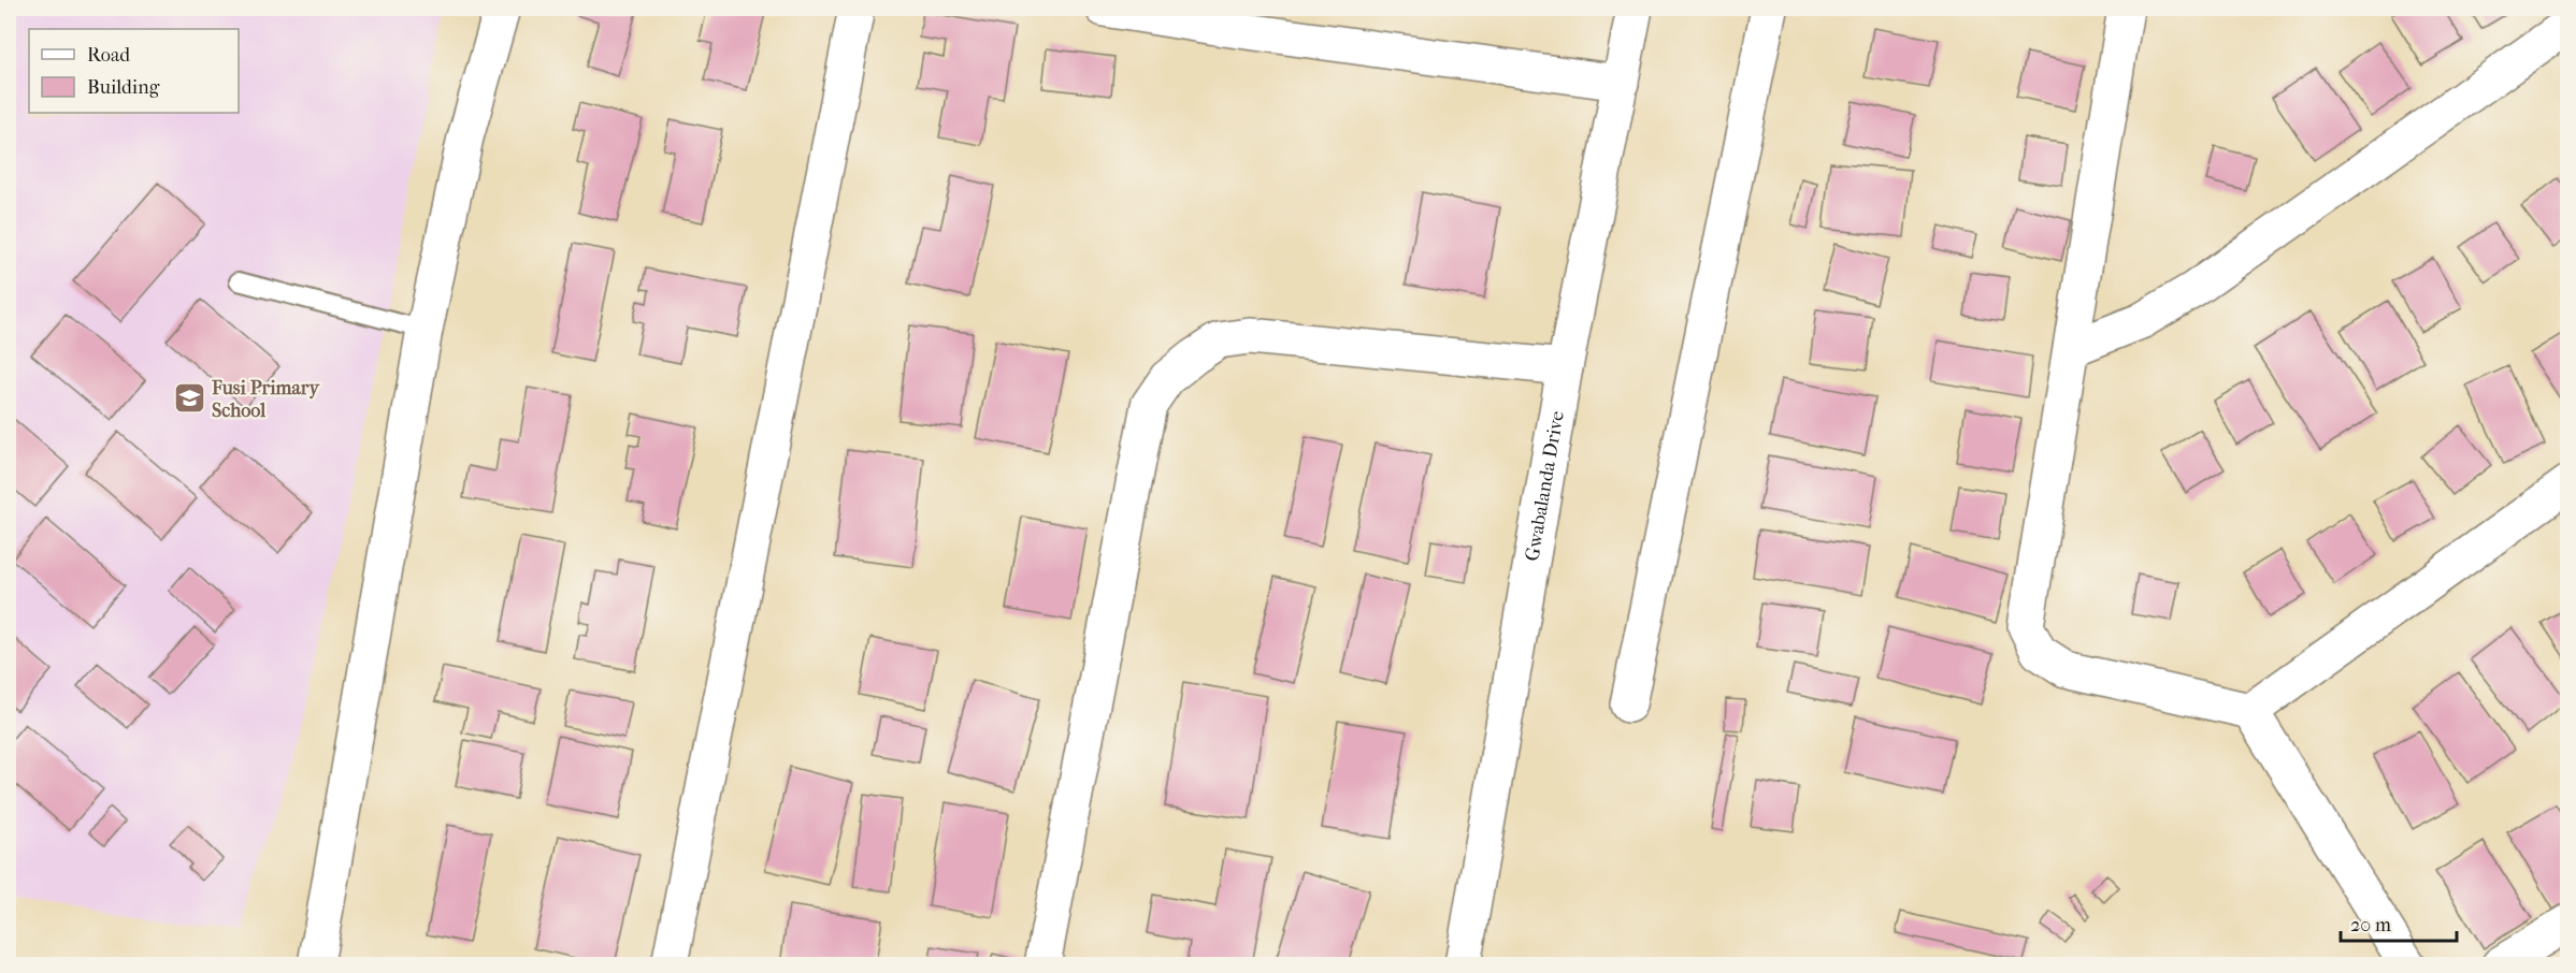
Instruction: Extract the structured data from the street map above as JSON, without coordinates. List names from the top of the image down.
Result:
{
  "streets": {
    "street": ["Gwabalanda Drive"]
  },
  "places": {
    "school or university": ["Fusi Primary School"]
  },
  "legend": ["Road", "Building"],
  "scale_bar": "20 m"
}
